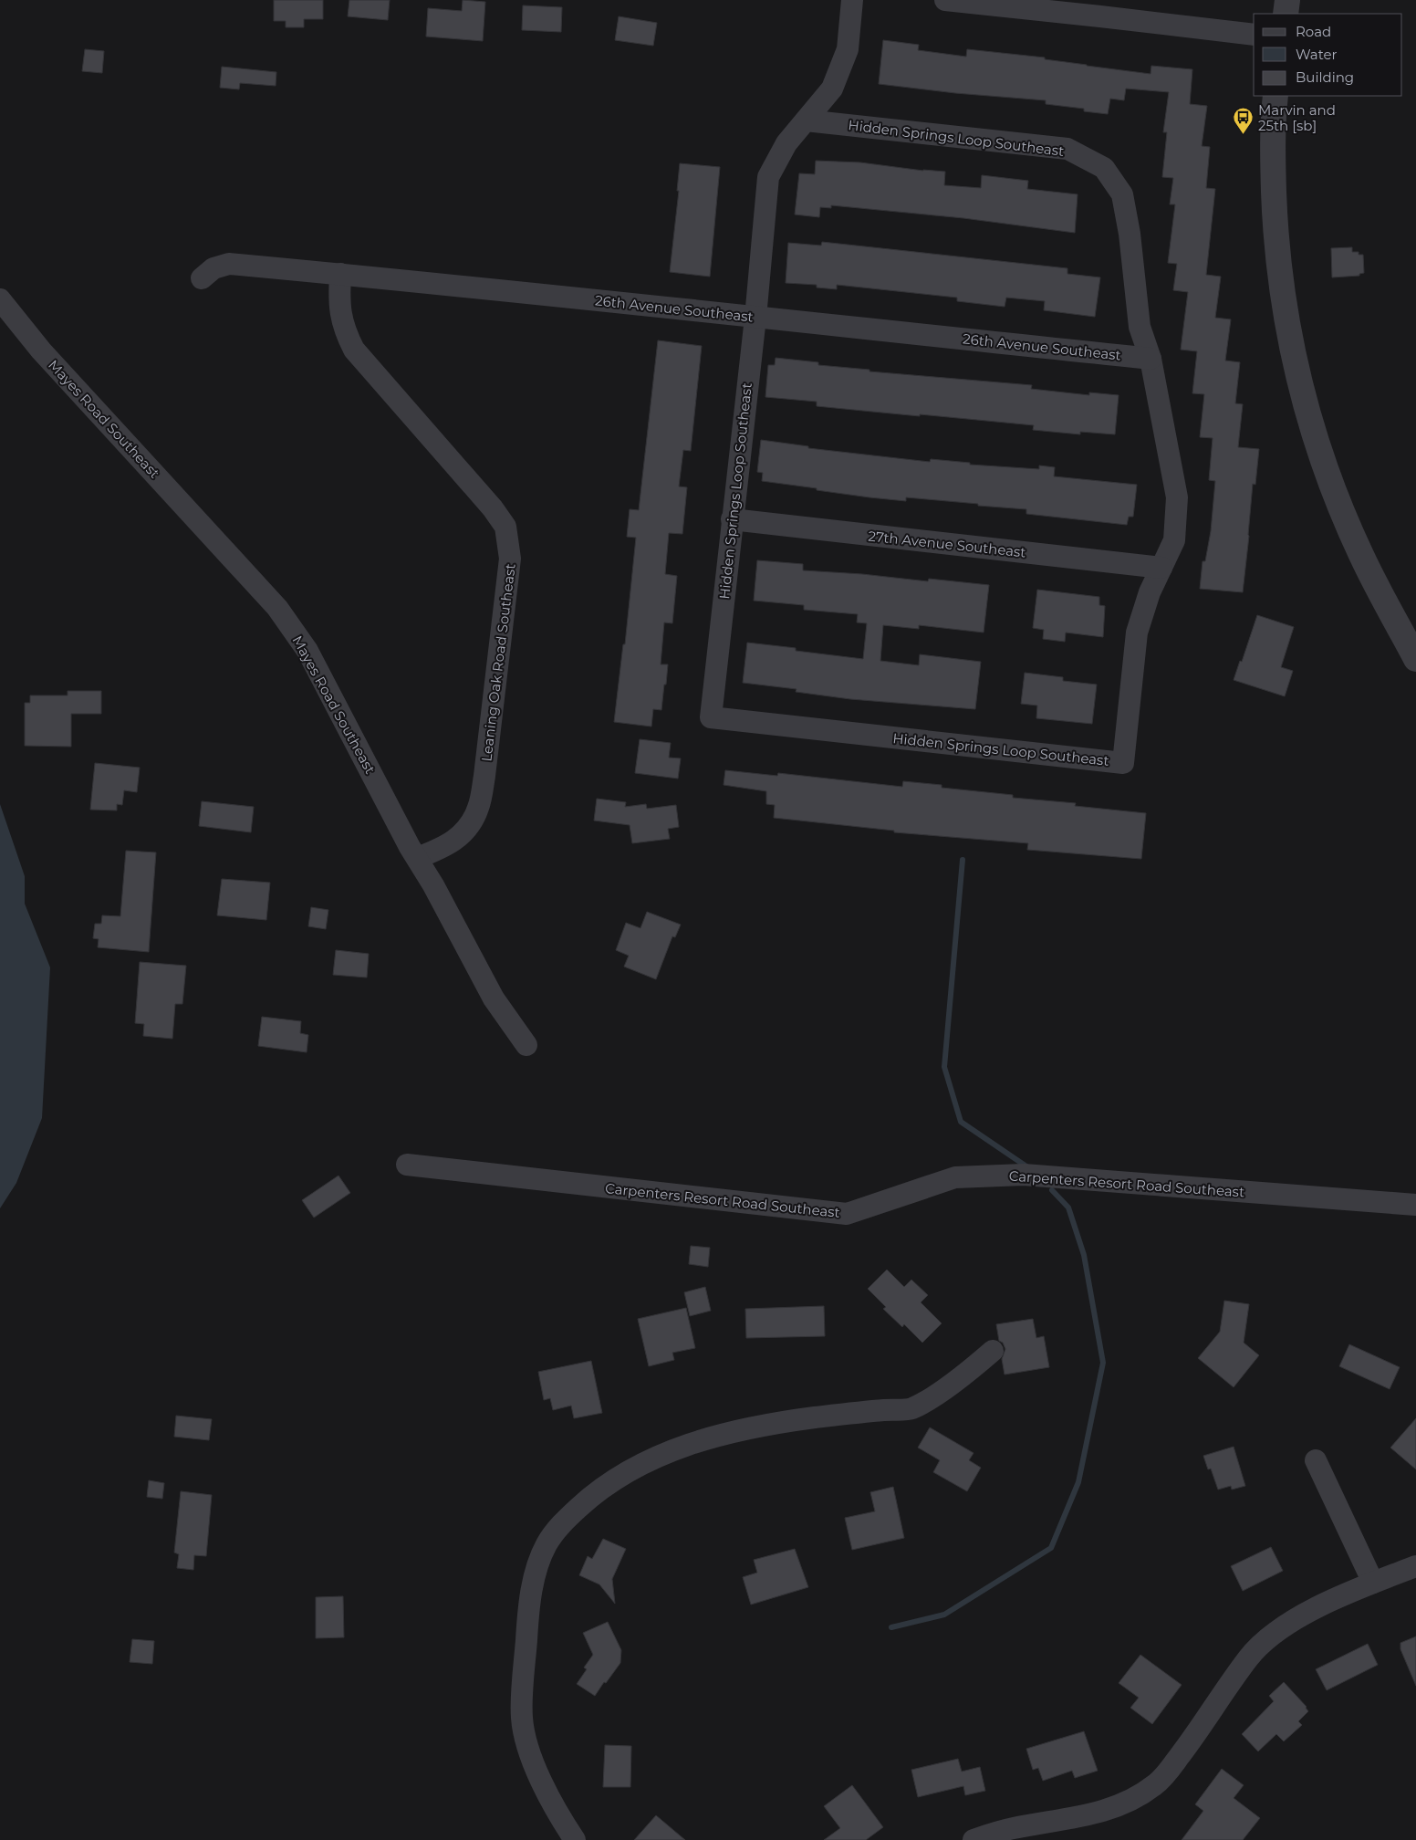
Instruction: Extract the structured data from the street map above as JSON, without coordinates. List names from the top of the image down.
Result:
{
  "streets": {
    "street": [
      "Hidden Springs Loop Southeast",
      "26th Avenue Southeast",
      "Mayes Road Southeast",
      "27th Avenue Southeast",
      "Leaning Oak Road Southeast",
      "Carpenters Resort Road Southeast"
    ]
  },
  "crossings": [
    ["Hidden Springs Loop Southeast", "26th Avenue Southeast"],
    ["Hidden Springs Loop Southeast", "27th Avenue Southeast"],
    ["26th Avenue Southeast", "Leaning Oak Road Southeast"],
    ["Mayes Road Southeast", "Leaning Oak Road Southeast"]
  ],
  "places": {
    "bus stop": ["Marvin and 25th [sb]"]
  },
  "legend": ["Road", "Water", "Building"]
}
